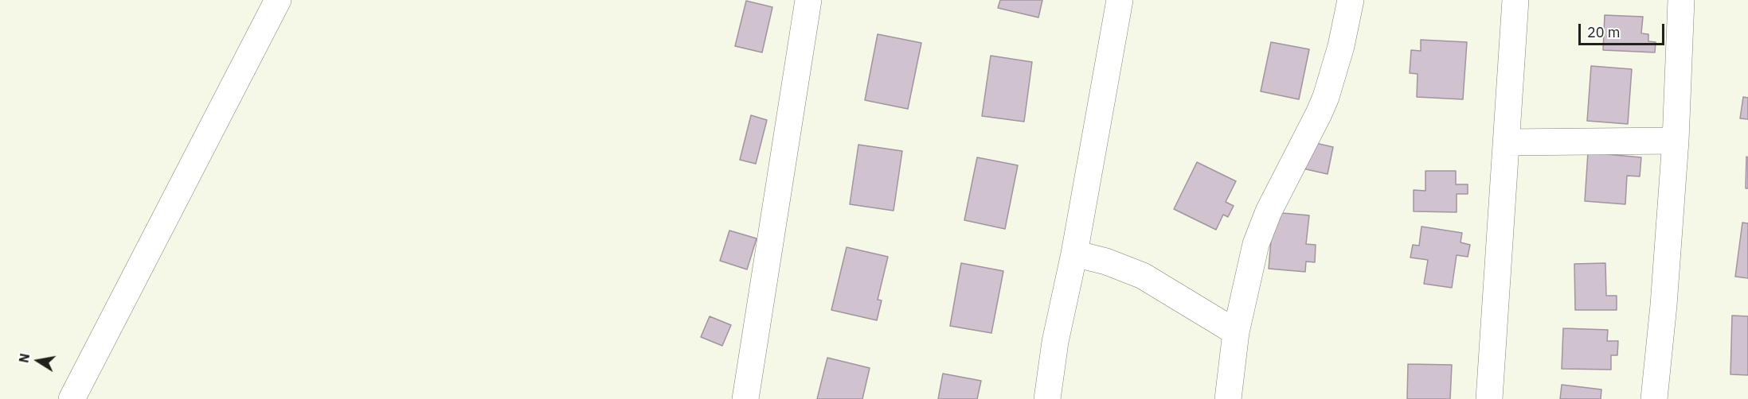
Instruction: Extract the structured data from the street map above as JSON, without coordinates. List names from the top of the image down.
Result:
{
  "scale_bar": "20 m",
  "north": "left"
}
